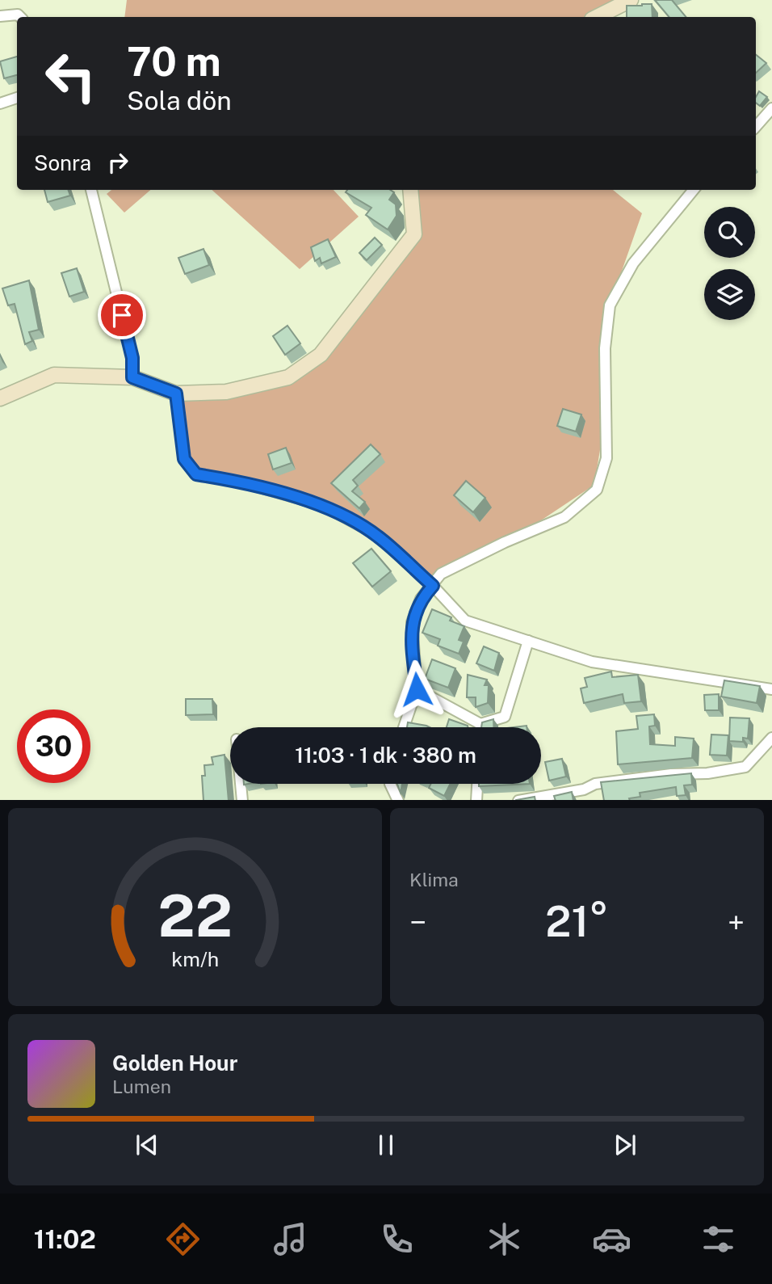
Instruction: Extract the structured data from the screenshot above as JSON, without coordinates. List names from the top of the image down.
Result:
{
  "page": {
    "turn": ["70 m", "Sola dön"],
    "then": "Sonra",
    "limit": "30",
    "trip": "11:03 · 1 dk · 380 m",
    "tile": "Klima",
    "heat": ["−", "21°", "+"],
    "song": ["Golden Hour", "Lumen"],
    "tabs": "11:02",
    "gauge": ["22", "km/h"]
  }
}
